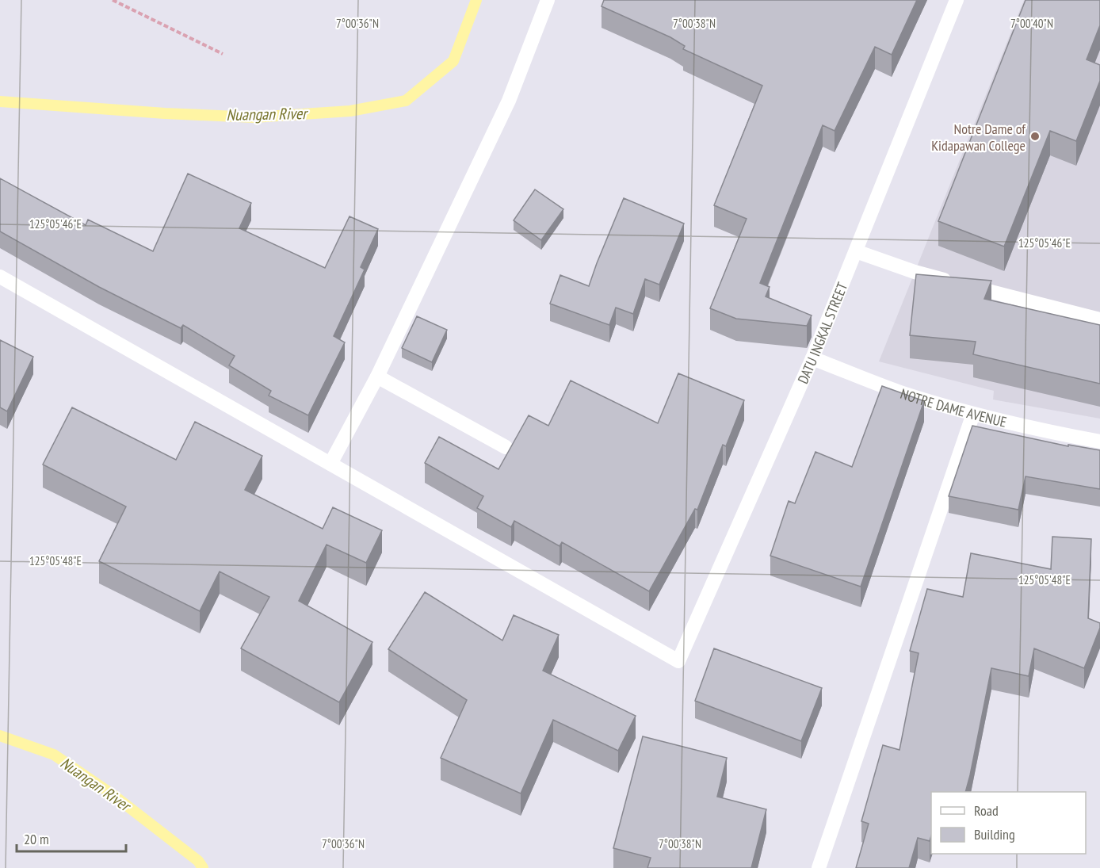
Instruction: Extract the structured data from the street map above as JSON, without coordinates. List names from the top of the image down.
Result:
{
  "streets": {
    "street": ["DATU INGKAL STREET", "NOTRE DAME AVENUE"]
  },
  "crossings": [
    ["DATU INGKAL STREET", "NOTRE DAME AVENUE"]
  ],
  "water": ["Nuangan River"],
  "places": ["Notre Dame of Kidapawan College"],
  "legend": ["Road", "Building"],
  "scale_bar": "20 m",
  "coordinates": [
    "7°00'36\"N",
    "7°00'38\"N",
    "7°00'40\"N",
    "125°05'46\"E",
    "125°05'48\"E"
  ]
}
